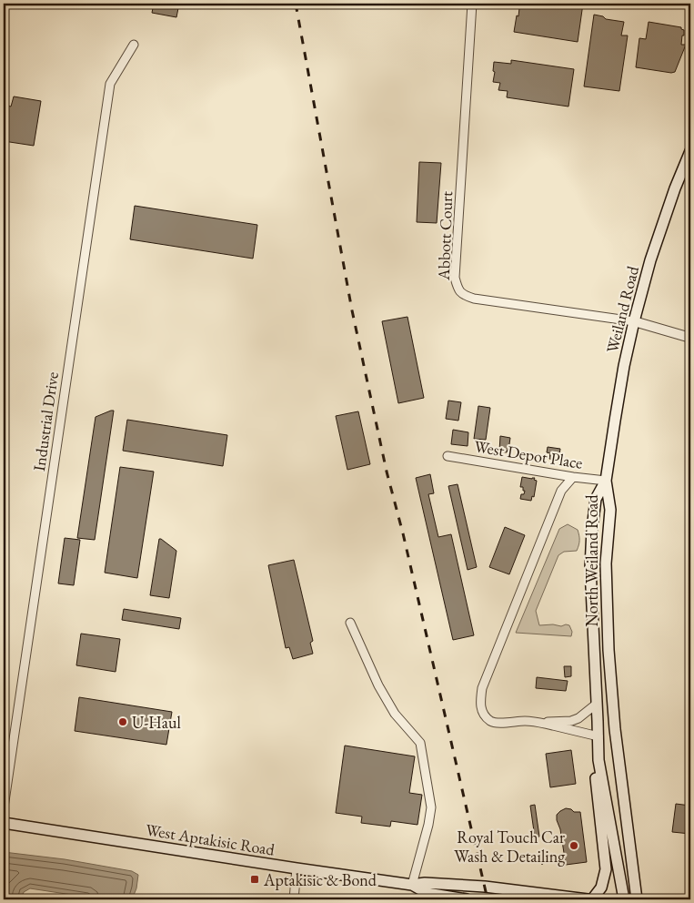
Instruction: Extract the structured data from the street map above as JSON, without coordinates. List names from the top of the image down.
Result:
{
  "streets": {
    "main road": ["Weiland Road", "North Weiland Road", "West Aptakisic Road"],
    "street": ["Abbott Court", "Industrial Drive", "West Depot Place"]
  },
  "crossings": [
    ["Abbott Court", "Weiland Road"],
    ["Weiland Road", "West Depot Place"],
    ["Weiland Road", "North Weiland Road"],
    ["West Depot Place", "North Weiland Road"]
  ],
  "places": {
    "other": ["U-Haul", "Royal Touch Car Wash & Detailing"],
    "transit": ["Aptakisic & Bond"]
  }
}
